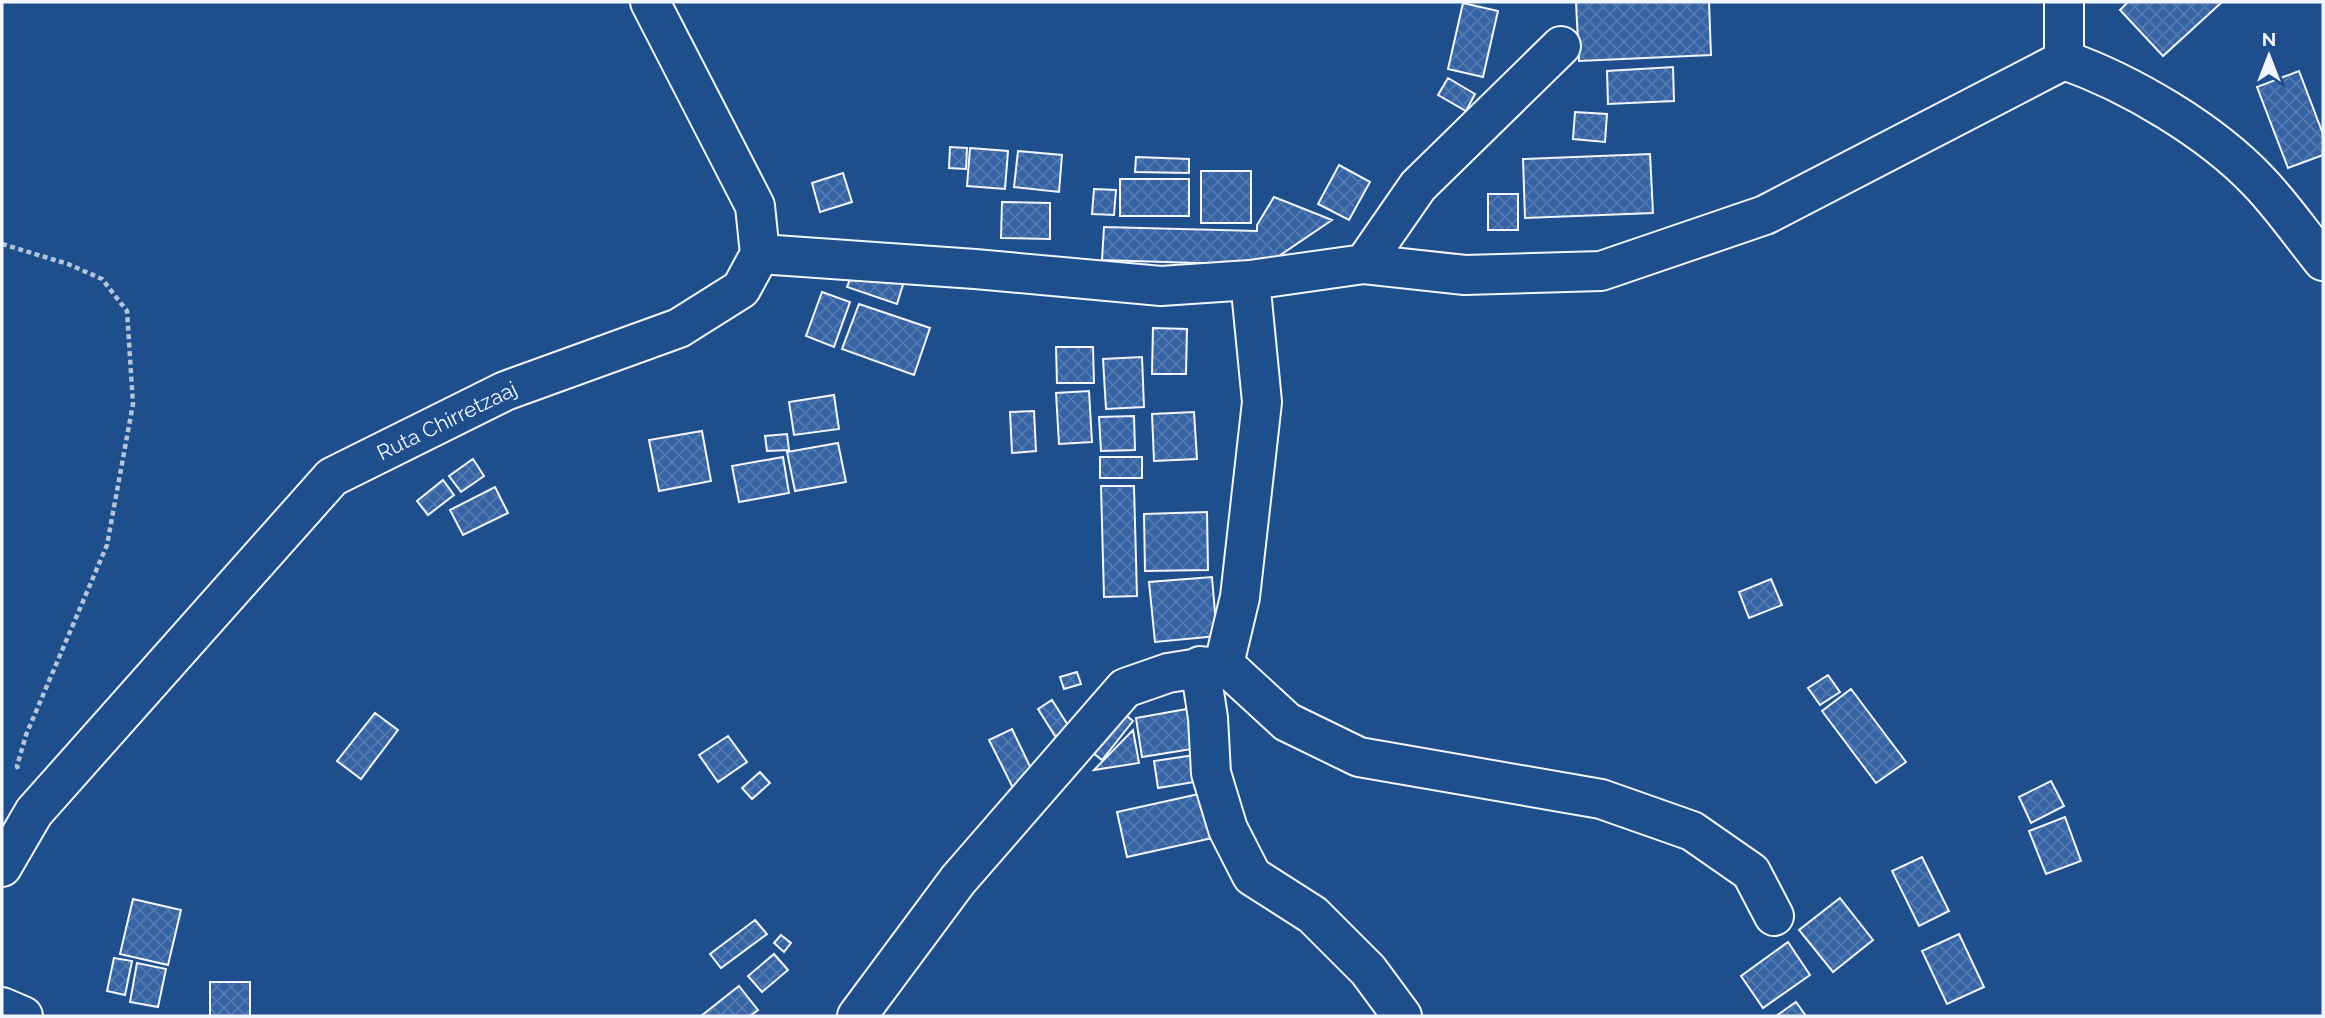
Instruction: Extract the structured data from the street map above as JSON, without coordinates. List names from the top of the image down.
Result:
{
  "streets": {
    "street": ["Ruta Chirretzaaj"]
  },
  "north": "top"
}
